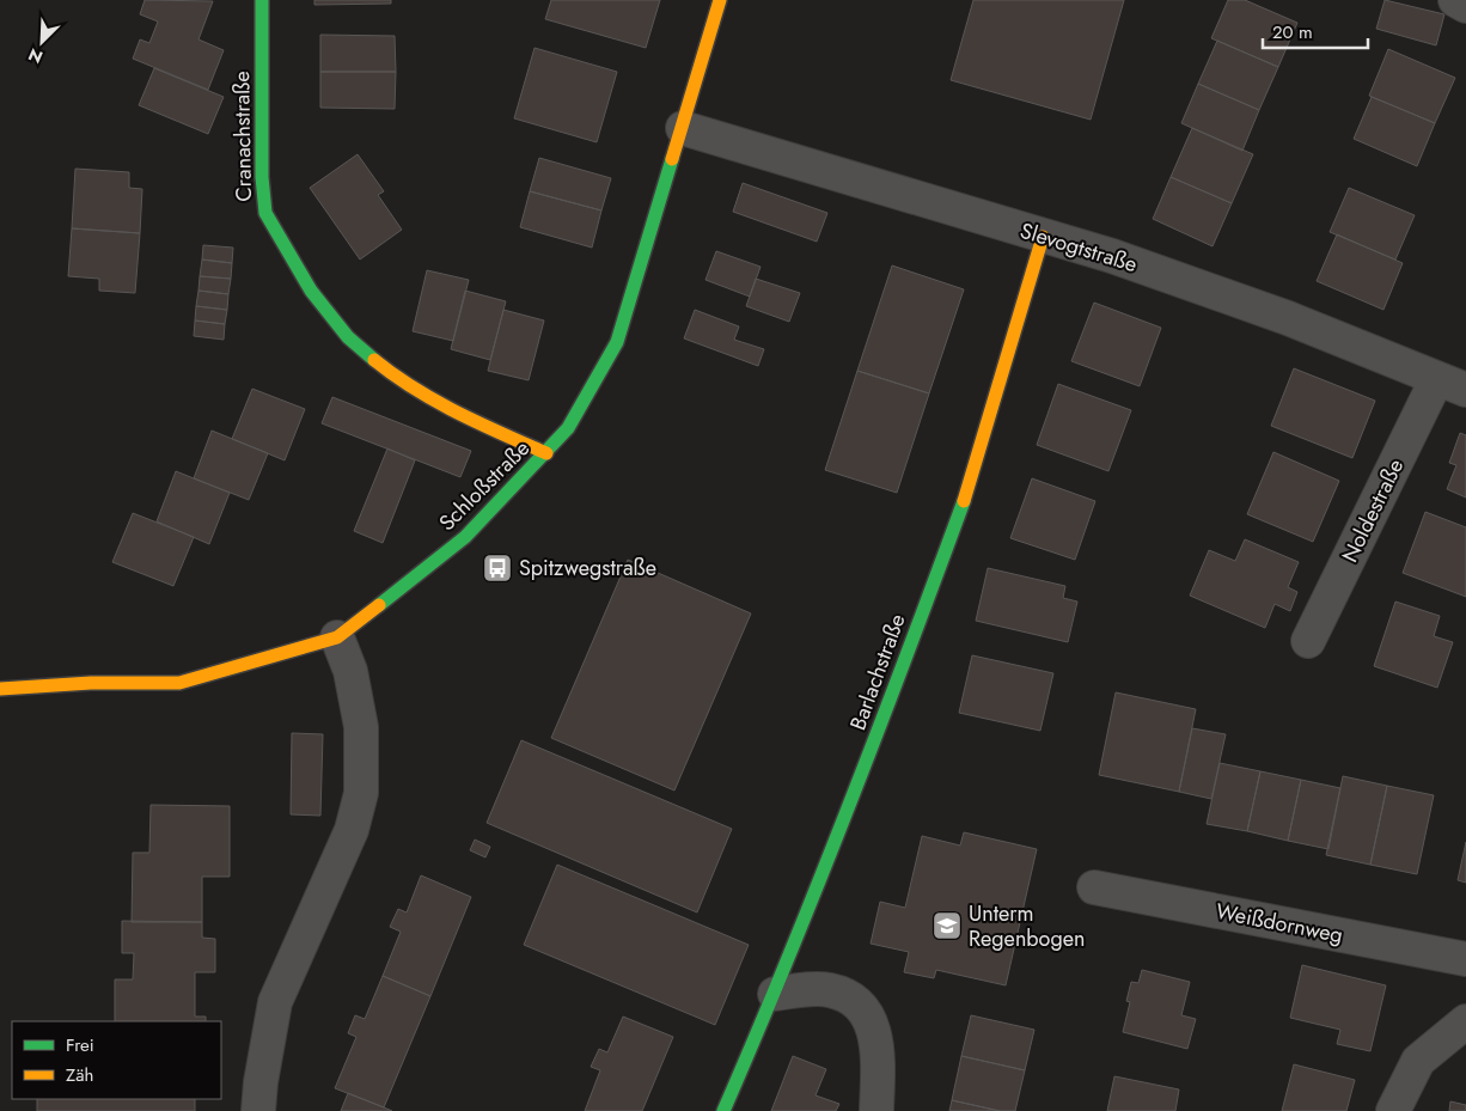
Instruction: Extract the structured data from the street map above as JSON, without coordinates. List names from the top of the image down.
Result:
{
  "streets": {
    "street": [
      "Cranachstraße",
      "Slevogtstraße",
      "Schloßstraße",
      "Noldestraße",
      "Barlachstraße",
      "Weißdornweg"
    ]
  },
  "crossings": [
    ["Cranachstraße", "Schloßstraße"],
    ["Slevogtstraße", "Schloßstraße"],
    ["Slevogtstraße", "Noldestraße"],
    ["Slevogtstraße", "Barlachstraße"]
  ],
  "places": {
    "bus stop": ["Spitzwegstraße"],
    "school or university": ["Unterm Regenbogen"]
  },
  "legend": ["Frei", "Zäh"],
  "scale_bar": "20 m",
  "north": "bottom left"
}
